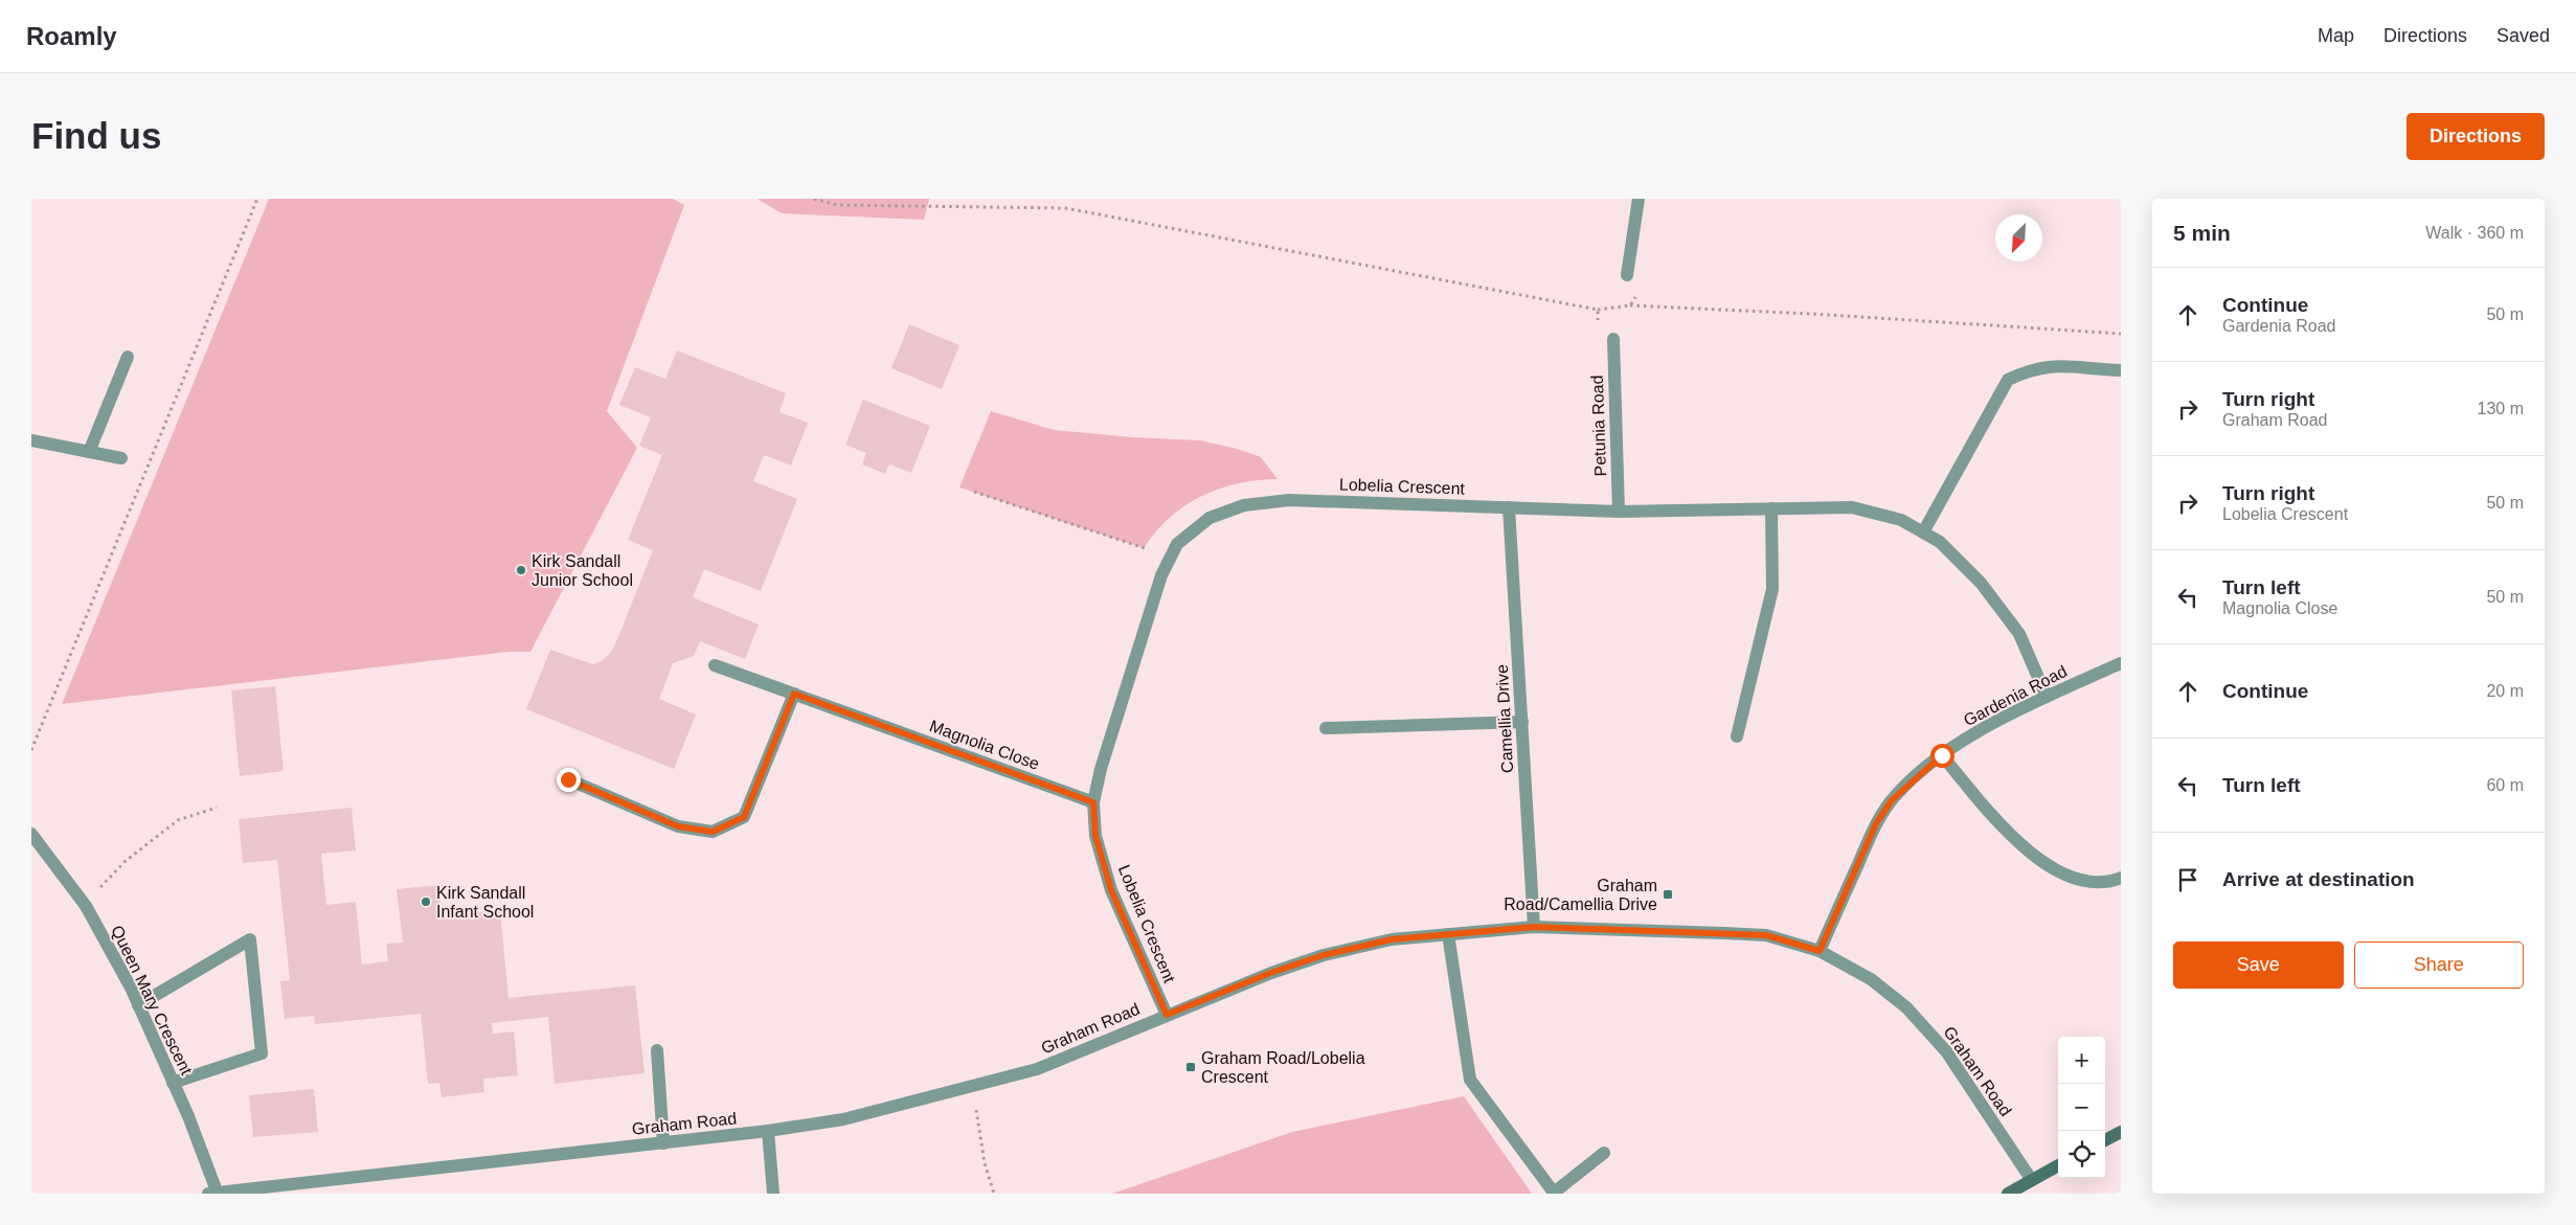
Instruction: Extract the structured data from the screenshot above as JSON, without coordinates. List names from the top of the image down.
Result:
{
  "streets": {
    "street": [
      "Petunia Road",
      "Lobelia Crescent",
      "Gardenia Road",
      "Camellia Drive",
      "Magnolia Close",
      "Queen Mary Crescent",
      "Graham Road"
    ]
  },
  "crossings": [
    ["Petunia Road", "Lobelia Crescent"],
    ["Lobelia Crescent", "Gardenia Road"],
    ["Lobelia Crescent", "Camellia Drive"],
    ["Lobelia Crescent", "Magnolia Close"],
    ["Lobelia Crescent", "Graham Road"],
    ["Gardenia Road", "Graham Road"],
    ["Camellia Drive", "Graham Road"],
    ["Queen Mary Crescent", "Graham Road"]
  ],
  "places": {
    "other": ["Kirk Sandall Junior School", "Kirk Sandall Infant School"],
    "transit": ["Graham Road/Camellia Drive", "Graham Road/Lobelia Crescent"]
  },
  "north": "bottom left",
  "page": {
    "header": "Roamly",
    "nav": ["Map", "Directions", "Saved"],
    "buttons": [
      "Directions",
      ["Save", "Share"]
    ],
    "title": "Find us",
    "heading": ["5 min", "Walk · 360 m"],
    "list": [
      ["Continue", "Gardenia Road", "50 m"],
      ["Turn right", "Graham Road", "130 m"],
      ["Turn right", "Lobelia Crescent", "50 m"],
      ["Turn left", "Magnolia Close", "50 m"],
      ["Continue", "20 m"],
      ["Turn left", "60 m"],
      "Arrive at destination"
    ],
    "map_buttons": ["+", "−"]
  }
}
